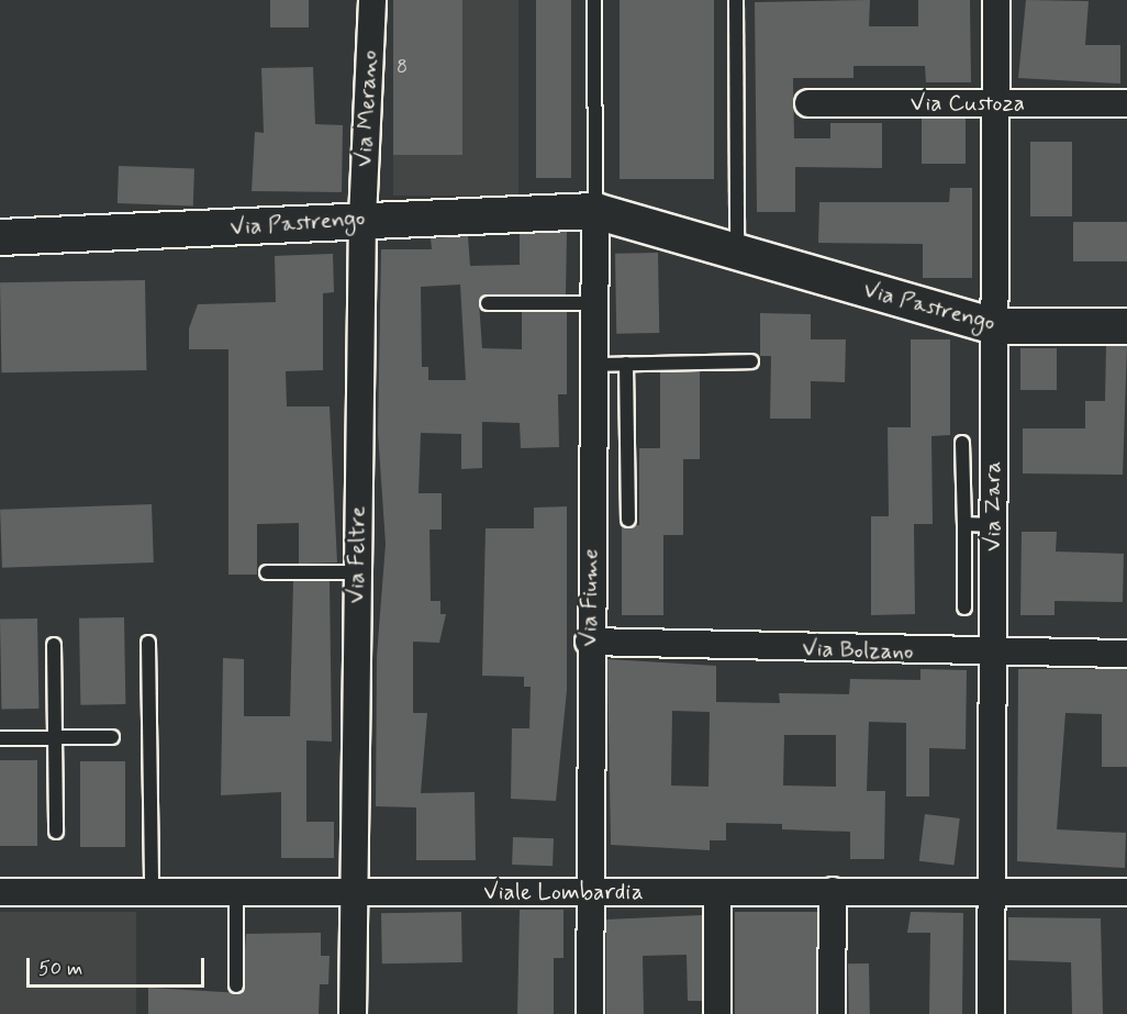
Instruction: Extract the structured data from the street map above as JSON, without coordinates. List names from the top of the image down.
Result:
{
  "streets": {
    "street": [
      "Via Custoza",
      "Via Merano",
      "Via Pastrengo",
      "Via Zara",
      "Via Feltre",
      "Via Fiume",
      "Via Bolzano",
      "Viale Lombardia"
    ]
  },
  "crossings": [
    ["Via Custoza", "Via Zara"],
    ["Via Merano", "Via Pastrengo"],
    ["Via Merano", "Via Feltre"],
    ["Via Pastrengo", "Via Zara"],
    ["Via Pastrengo", "Via Feltre"],
    ["Via Pastrengo", "Via Fiume"],
    ["Via Zara", "Via Bolzano"],
    ["Via Zara", "Viale Lombardia"],
    ["Via Feltre", "Viale Lombardia"],
    ["Via Fiume", "Via Bolzano"],
    ["Via Fiume", "Viale Lombardia"]
  ],
  "house_numbers": ["8"],
  "scale_bar": "50 m"
}
